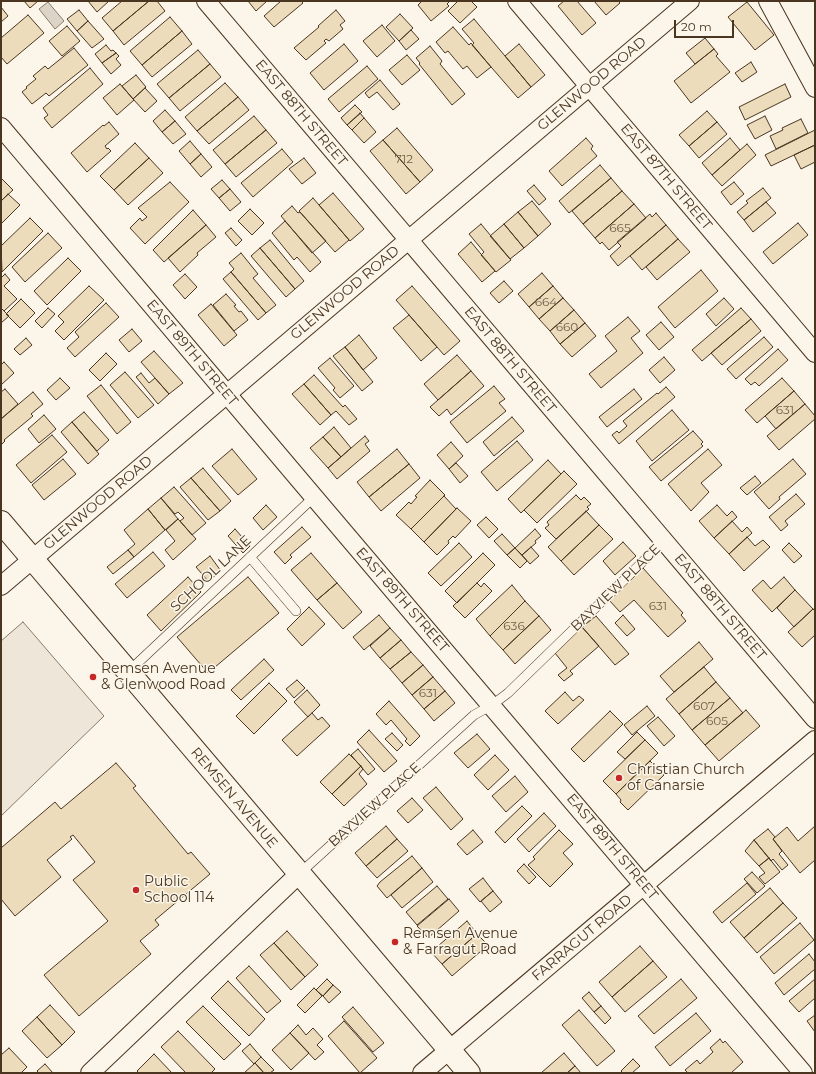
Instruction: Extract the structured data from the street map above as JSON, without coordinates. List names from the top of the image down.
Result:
{
  "streets": {
    "main road": ["REMSEN AVENUE"],
    "street": [
      "GLENWOOD ROAD",
      "EAST 88TH STREET",
      "EAST 87TH STREET",
      "EAST 89TH STREET",
      "BAYVIEW PLACE",
      "FARRAGUT ROAD"
    ],
    "lane": ["SCHOOL LANE"]
  },
  "crossings": [
    ["GLENWOOD ROAD", "EAST 88TH STREET"],
    ["GLENWOOD ROAD", "EAST 87TH STREET"],
    ["GLENWOOD ROAD", "EAST 89TH STREET"],
    ["GLENWOOD ROAD", "REMSEN AVENUE"],
    ["EAST 88TH STREET", "BAYVIEW PLACE"],
    ["EAST 89TH STREET", "SCHOOL LANE"],
    ["EAST 89TH STREET", "BAYVIEW PLACE"],
    ["EAST 89TH STREET", "FARRAGUT ROAD"],
    ["SCHOOL LANE", "REMSEN AVENUE"],
    ["BAYVIEW PLACE", "REMSEN AVENUE"],
    ["REMSEN AVENUE", "FARRAGUT ROAD"]
  ],
  "places": [
    "Remsen Avenue & Glenwood Road",
    "Christian Church of Canarsie",
    "Public School 114",
    "Remsen Avenue & Farragut Road"
  ],
  "house_numbers": [
    "712",
    "665",
    "664",
    "660",
    "631",
    "631",
    "636",
    "631",
    "607",
    "605"
  ],
  "scale_bar": "20 m"
}
